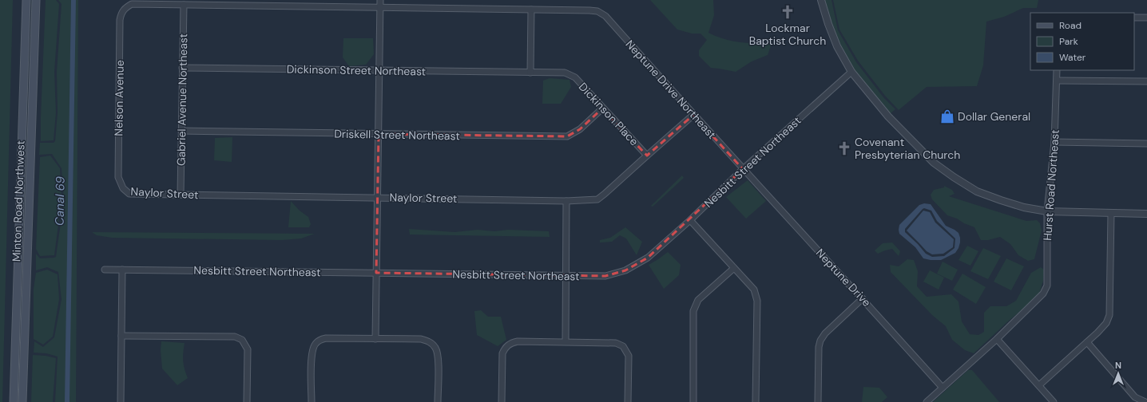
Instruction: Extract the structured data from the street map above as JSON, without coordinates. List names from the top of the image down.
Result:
{
  "streets": {
    "main road": ["Minton Road Northwest"],
    "street": [
      "Dickinson Street Northeast",
      "Neptune Drive Northeast",
      "Nelson Avenue",
      "Gabriel Avenue Northeast",
      "Dickinson Place",
      "Driskell Street Northeast",
      "Nesbitt Street Northeast",
      "Hurst Road Northeast",
      "Naylor Street",
      "Neptune Drive"
    ]
  },
  "crossings": [
    ["Dickinson Street Northeast", "Gabriel Avenue Northeast"],
    ["Dickinson Street Northeast", "Dickinson Place"],
    ["Neptune Drive Northeast", "Nesbitt Street Northeast"],
    ["Neptune Drive Northeast", "Naylor Street"],
    ["Neptune Drive Northeast", "Neptune Drive"],
    ["Nelson Avenue", "Gabriel Avenue Northeast"],
    ["Nelson Avenue", "Naylor Street"],
    ["Gabriel Avenue Northeast", "Driskell Street Northeast"],
    ["Gabriel Avenue Northeast", "Naylor Street"],
    ["Dickinson Place", "Driskell Street Northeast"],
    ["Dickinson Place", "Naylor Street"],
    ["Nesbitt Street Northeast", "Neptune Drive"],
    ["Hurst Road Northeast", "Neptune Drive"]
  ],
  "water": ["Canal 69"],
  "places": {
    "church": ["Lockmar Baptist Church", "Covenant Presbyterian Church"],
    "shop": ["Dollar General"]
  },
  "legend": ["Road", "Park", "Water"],
  "north": "top"
}
